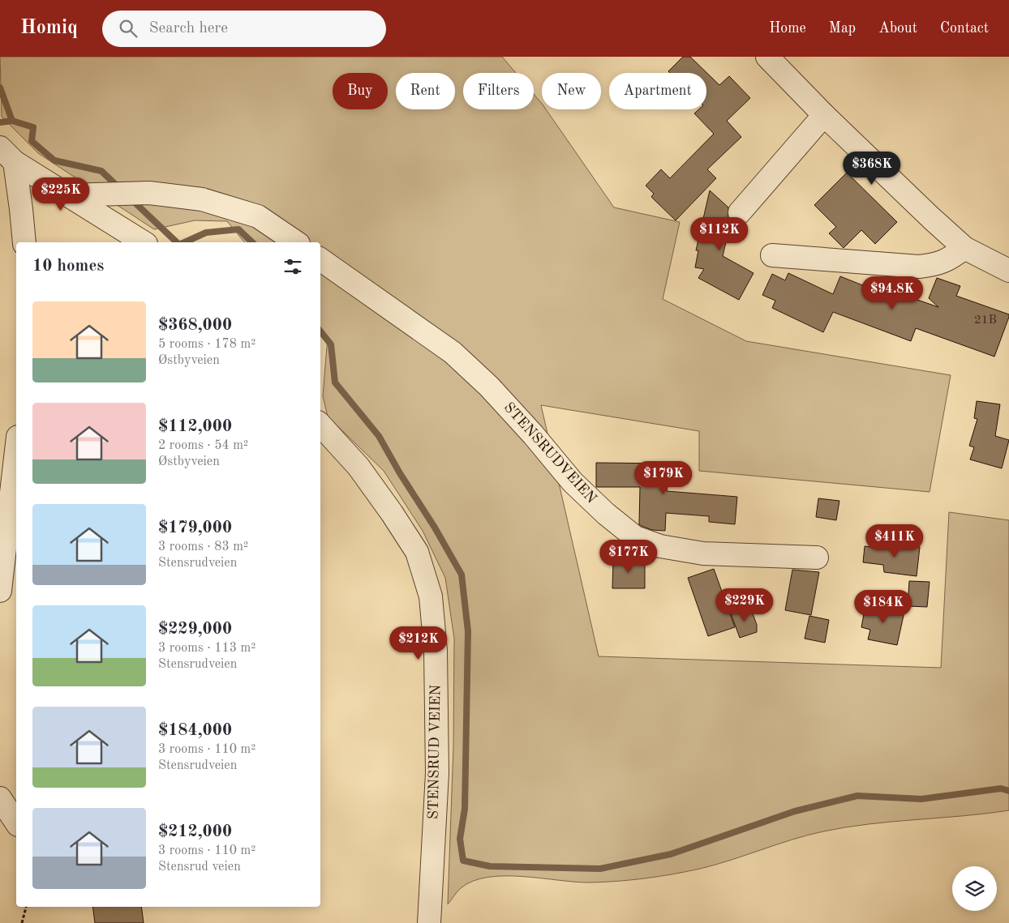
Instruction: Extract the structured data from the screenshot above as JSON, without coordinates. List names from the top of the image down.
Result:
{
  "streets": {
    "street": ["STENSRUDVEIEN", "STENSRUD VEIEN"]
  },
  "house_numbers": ["21B"],
  "page": {
    "header": "Homiq",
    "search": "Search here",
    "nav": [
      "Home",
      "Map",
      "About",
      "Contact"
    ],
    "chip": [
      "Buy",
      "Rent",
      "Filters",
      "New",
      "Apartment"
    ],
    "price": [
      "$368K",
      "$225K",
      "$112K",
      "$94.8K",
      "$179K",
      "$411K",
      "$177K",
      "$229K",
      "$184K",
      "$212K"
    ],
    "heading": "10 homes",
    "list": [
      {
        "name": "$368,000",
        "note": "5 rooms · 178 m² · Østbyveien"
      },
      {
        "name": "$112,000",
        "note": "2 rooms · 54 m² · Østbyveien"
      },
      {
        "name": "$179,000",
        "note": "3 rooms · 83 m² · Stensrudveien"
      },
      {
        "name": "$229,000",
        "note": "3 rooms · 113 m² · Stensrudveien"
      },
      {
        "name": "$184,000",
        "note": "3 rooms · 110 m² · Stensrudveien"
      },
      {
        "name": "$212,000",
        "note": "3 rooms · 110 m² · Stensrud veien"
      }
    ]
  }
}
